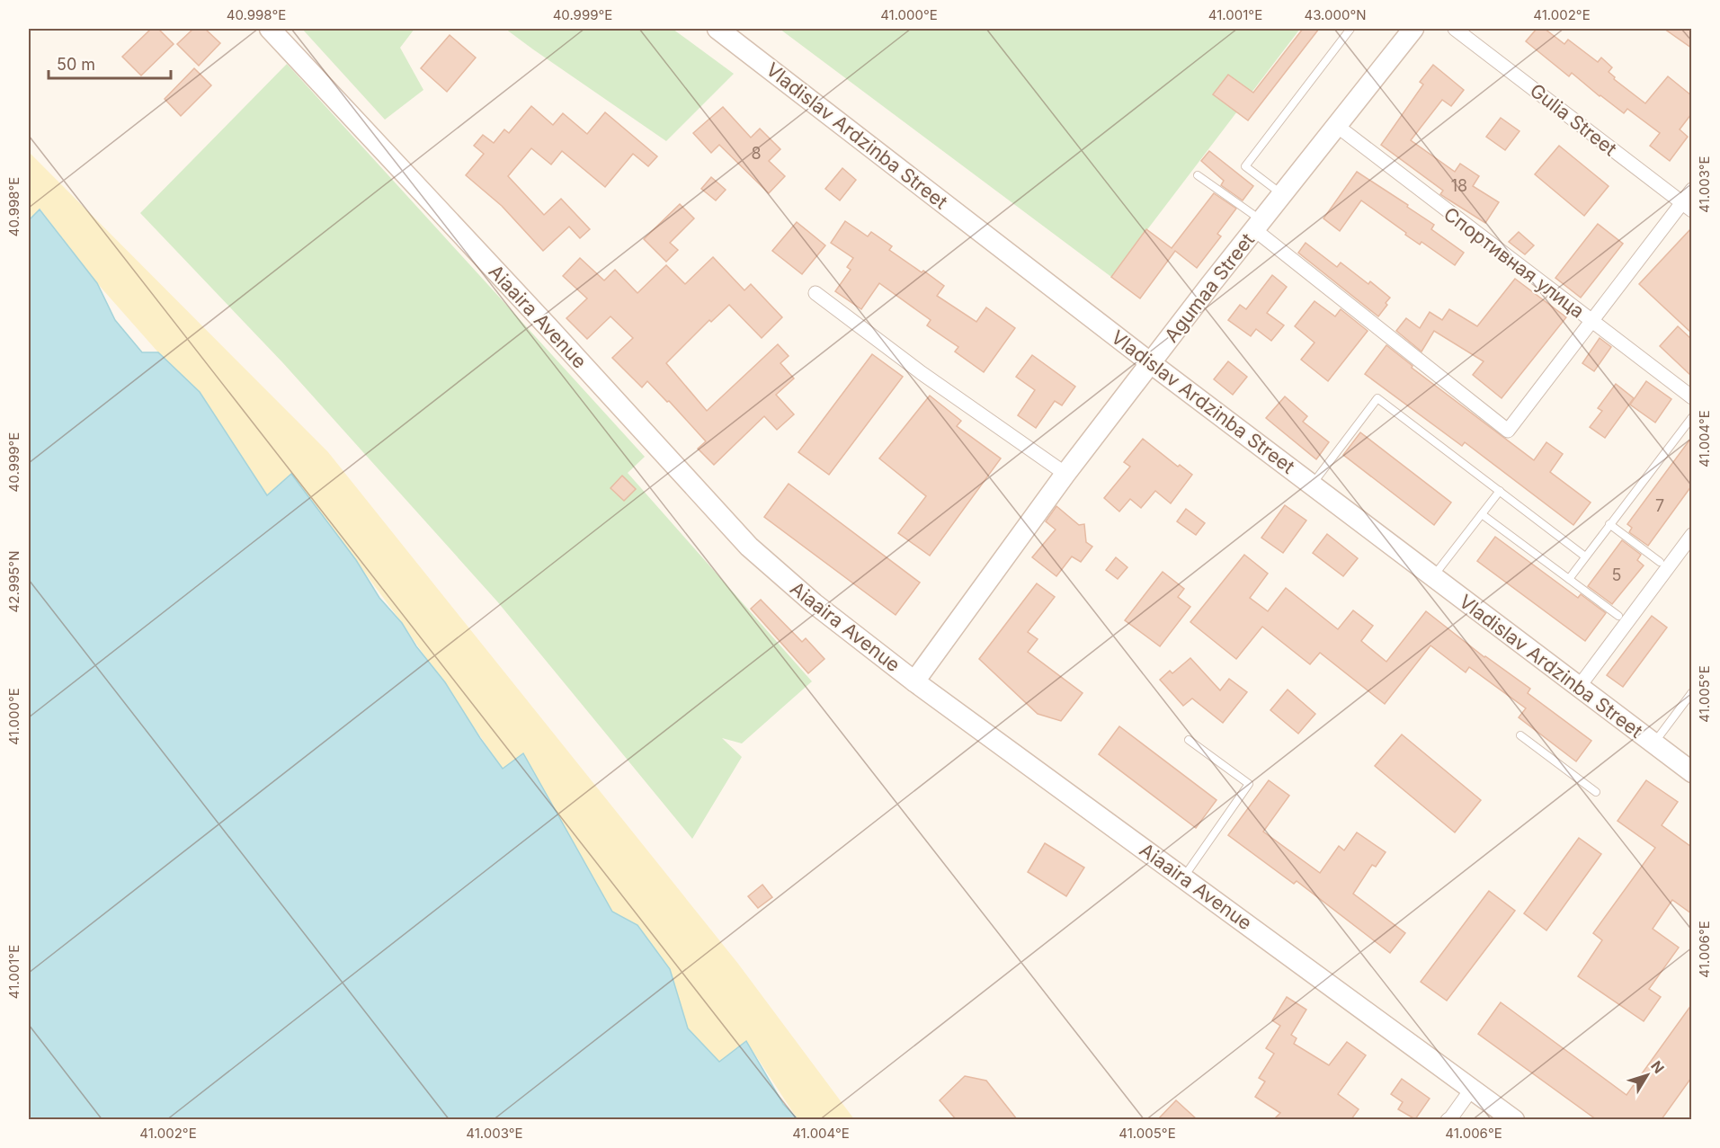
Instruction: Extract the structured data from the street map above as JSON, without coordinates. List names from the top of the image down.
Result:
{
  "streets": {
    "main road": ["Vladislav Ardzinba Street", "Agumaa Street", "Aiaaira Avenue"],
    "street": ["Gulia Street", "Спортивная улица"]
  },
  "crossings": [
    ["Vladislav Ardzinba Street", "Agumaa Street"],
    ["Спортивная улица", "Agumaa Street"],
    ["Agumaa Street", "Aiaaira Avenue"]
  ],
  "house_numbers": [
    "8",
    "18",
    "7",
    "5"
  ],
  "scale_bar": "50 m",
  "north": "top right",
  "coordinates": [
    "40.998°E",
    "40.999°E",
    "41.000°E",
    "41.001°E",
    "43.000°N",
    "41.002°E",
    "41.003°E",
    "41.004°E",
    "42.995°N",
    "41.005°E",
    "41.006°E"
  ]
}
